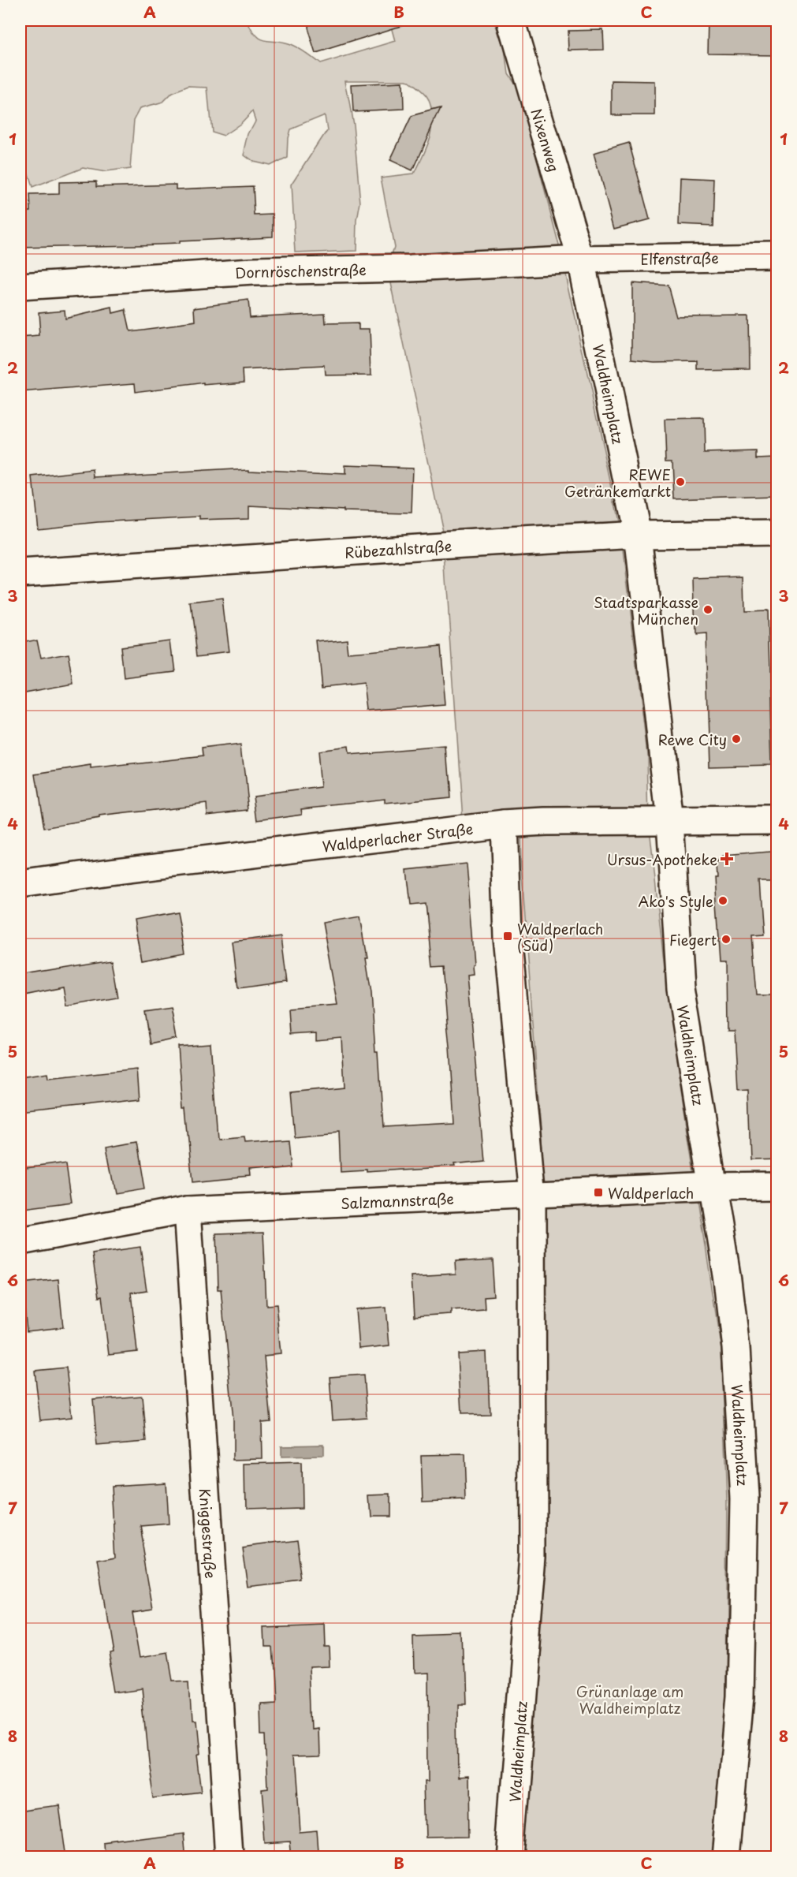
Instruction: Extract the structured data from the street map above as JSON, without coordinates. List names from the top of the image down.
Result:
{
  "streets": {
    "street": [
      "Nixenweg",
      "Elfenstraße",
      "Dornröschenstraße",
      "Waldheimplatz",
      "Rübezahlstraße",
      "Waldperlacher Straße",
      "Salzmannstraße",
      "Kniggestraße"
    ]
  },
  "crossings": [
    ["Nixenweg", "Elfenstraße"],
    ["Nixenweg", "Dornröschenstraße"],
    ["Nixenweg", "Waldheimplatz"],
    ["Elfenstraße", "Dornröschenstraße"],
    ["Elfenstraße", "Waldheimplatz"],
    ["Dornröschenstraße", "Waldheimplatz"],
    ["Waldheimplatz", "Rübezahlstraße"],
    ["Waldheimplatz", "Waldperlacher Straße"],
    ["Waldheimplatz", "Salzmannstraße"],
    ["Salzmannstraße", "Kniggestraße"]
  ],
  "parks": ["Grünanlage am Waldheimplatz"],
  "places": {
    "other": [
      "REWE Getränkemarkt",
      "Stadtsparkasse München",
      "Rewe City",
      "Ako's Style",
      "Fiegert"
    ],
    "health": ["Ursus-Apotheke"],
    "transit": ["Waldperlach (Süd)", "Waldperlach"]
  },
  "grid": {
    "columns": ["A", "B", "C"],
    "rows": [
      "1",
      "2",
      "3",
      "4",
      "5",
      "6",
      "7",
      "8"
    ]
  }
}
